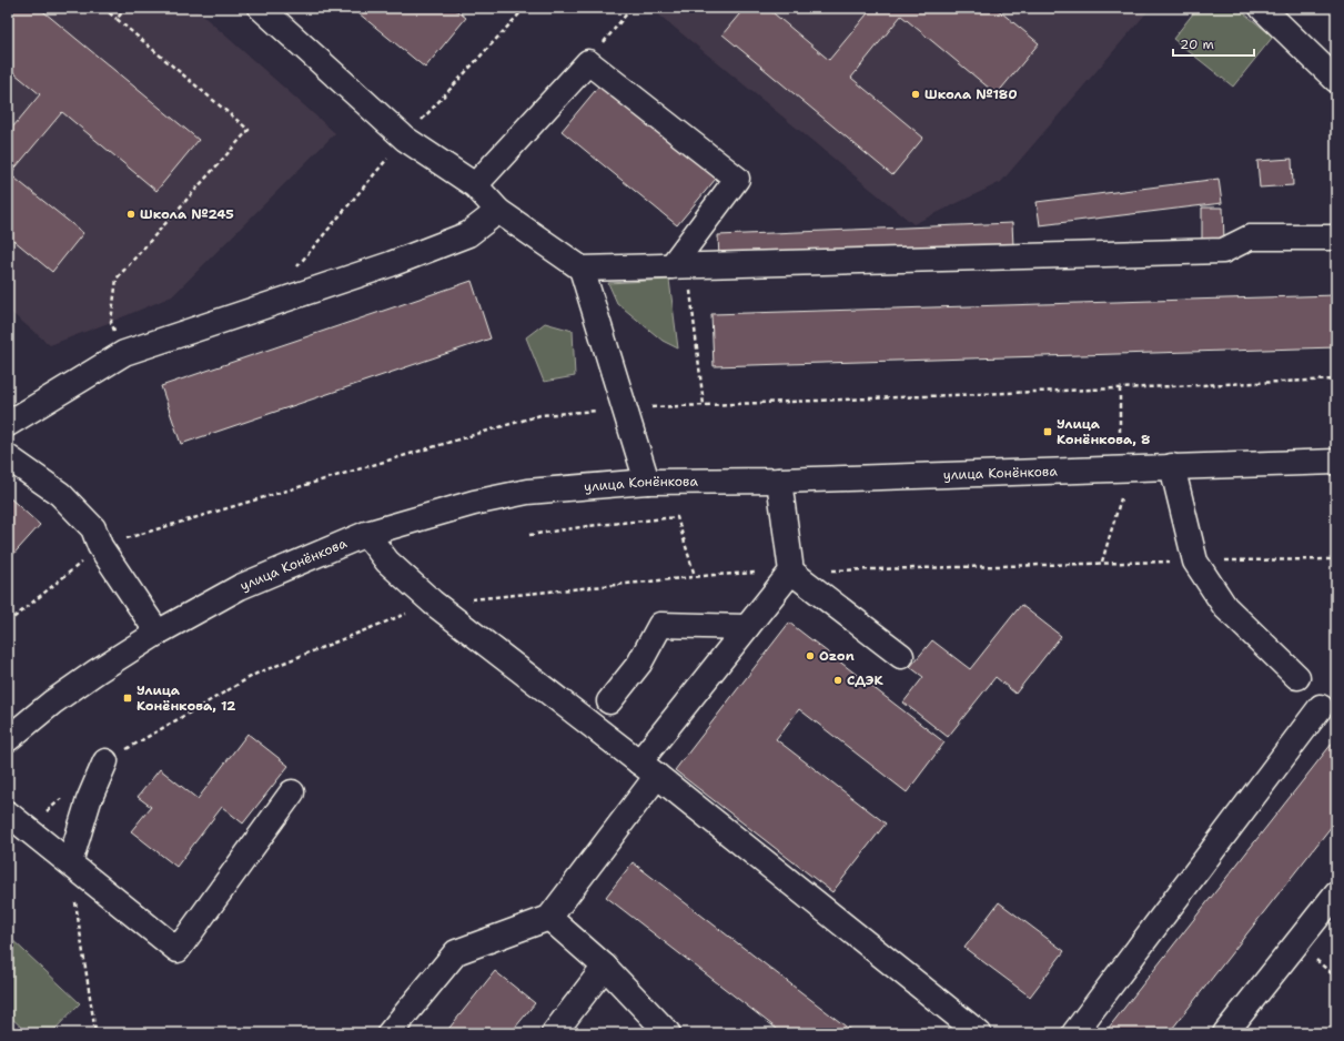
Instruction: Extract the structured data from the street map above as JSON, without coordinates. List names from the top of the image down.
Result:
{
  "streets": {
    "street": ["улица Конёнкова"]
  },
  "places": {
    "other": [
      "Школа №180",
      "Школа №245",
      "Ozon",
      "СДЭК"
    ],
    "transit": ["Улица Конёнкова, 8", "Улица Конёнкова, 12"]
  },
  "scale_bar": "20 m"
}
